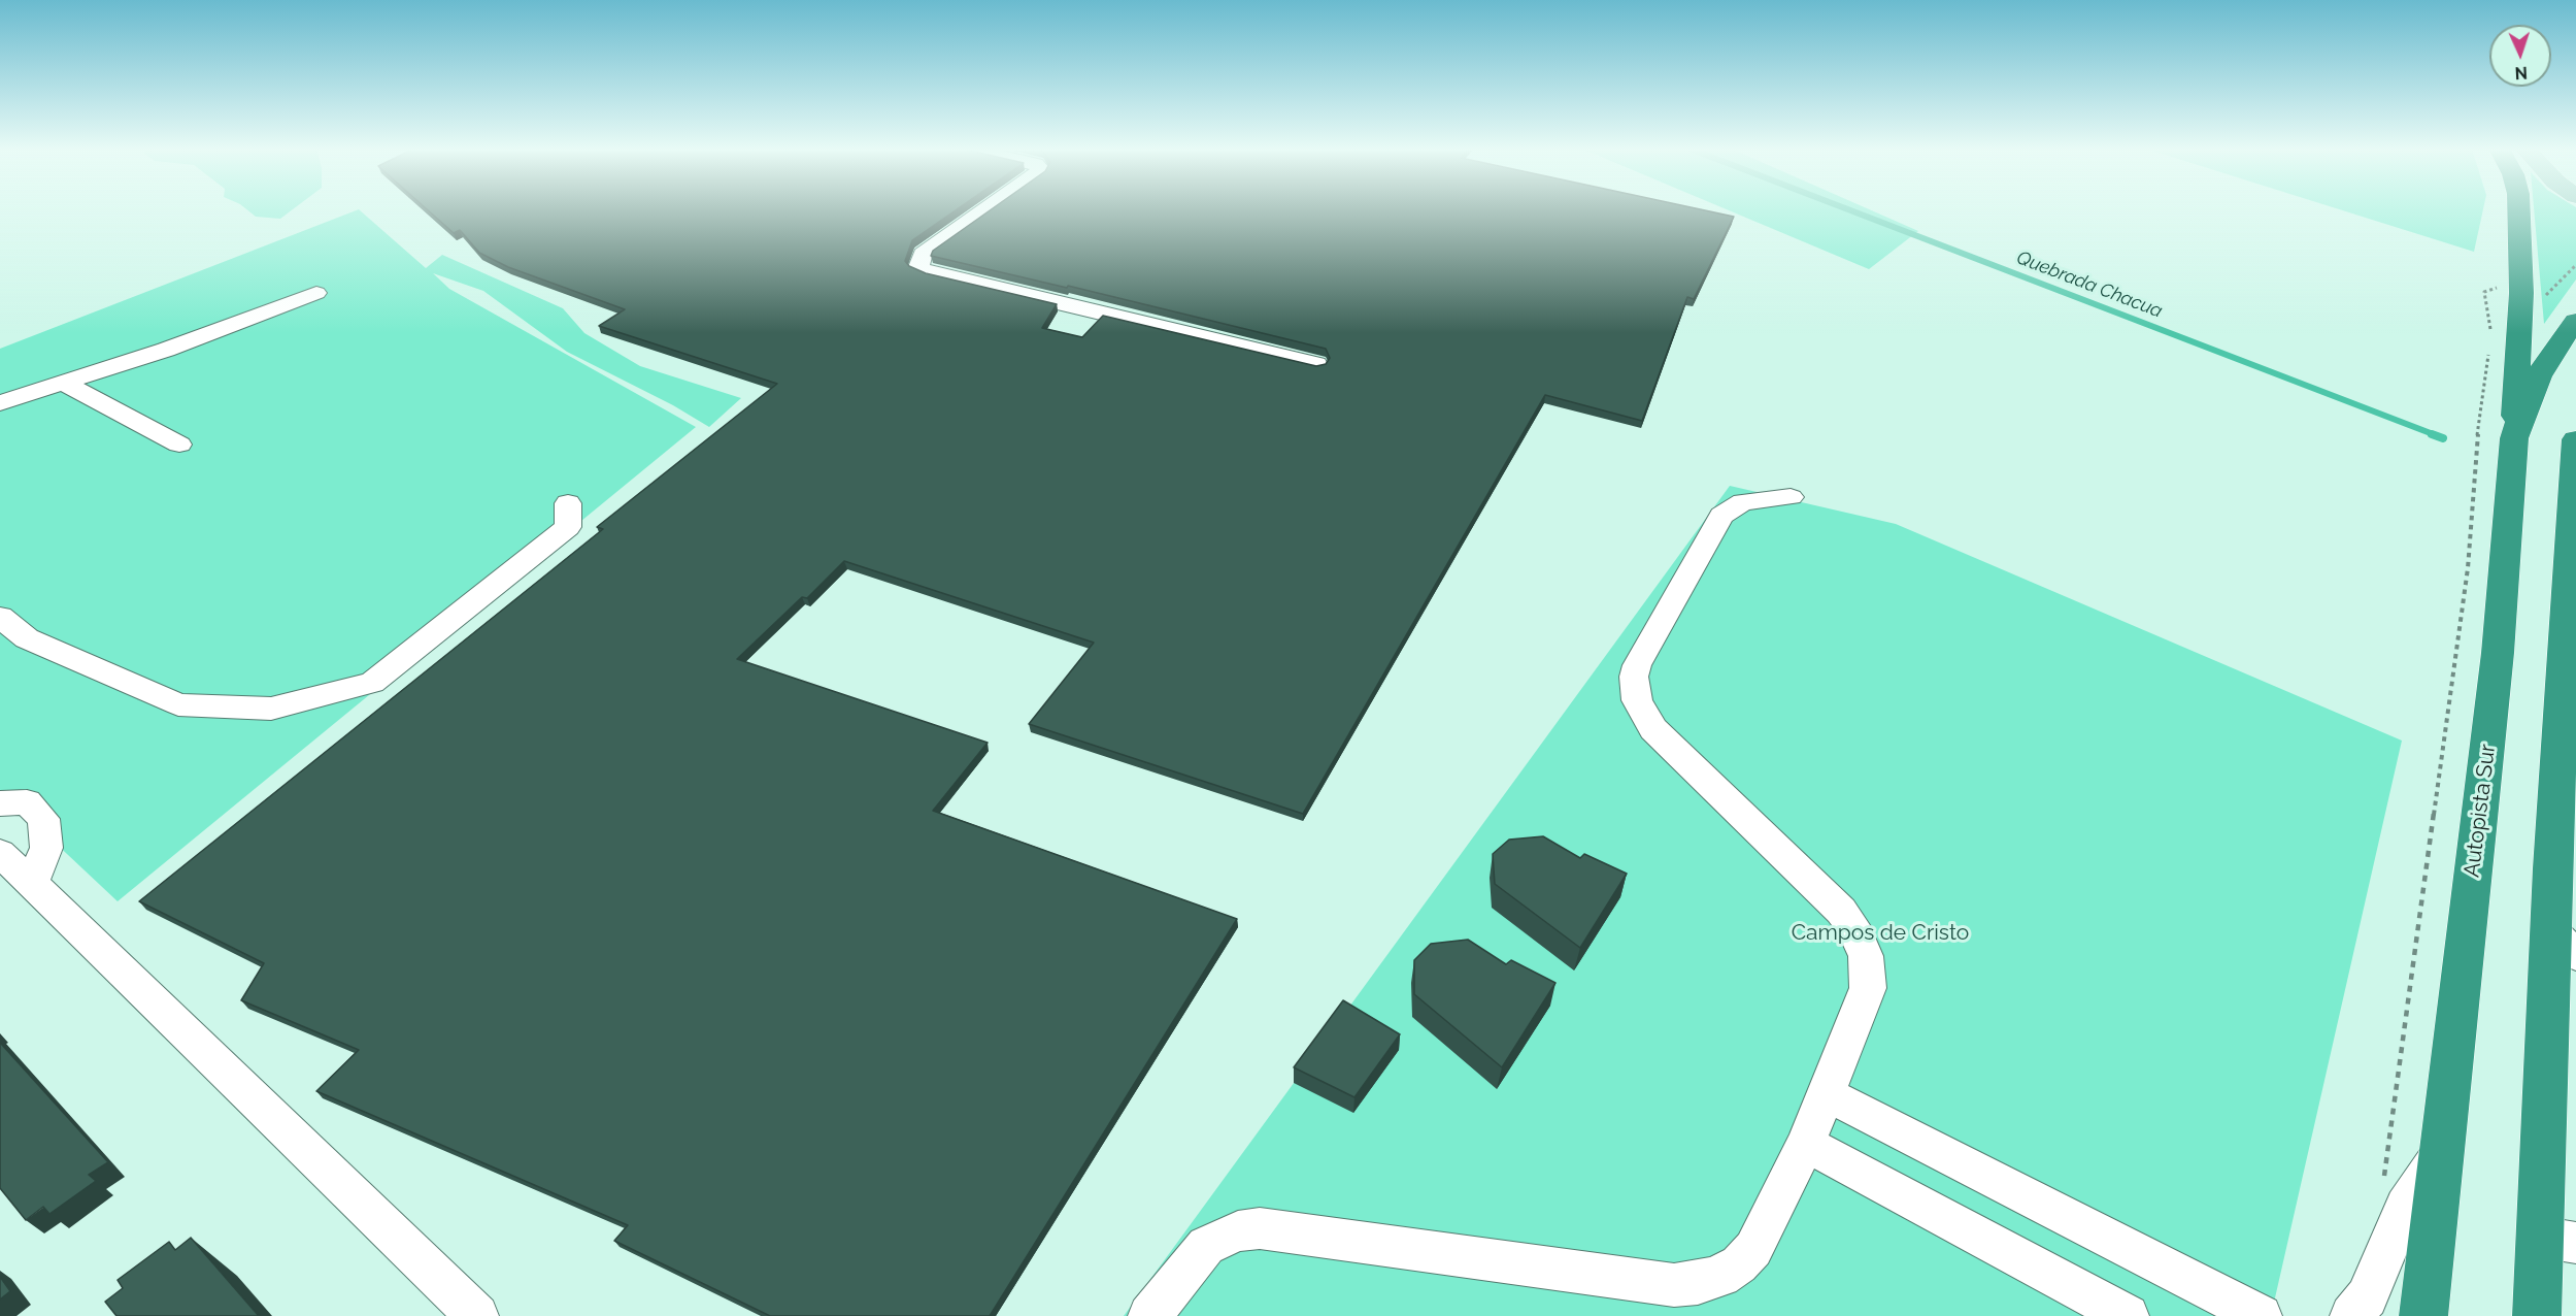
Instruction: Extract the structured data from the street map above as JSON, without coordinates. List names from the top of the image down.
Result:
{
  "streets": {
    "highway": ["Autopista Sur"]
  },
  "water": ["Quebrada Chacua"],
  "parks": ["Campos de Cristo"],
  "north": "bottom"
}
